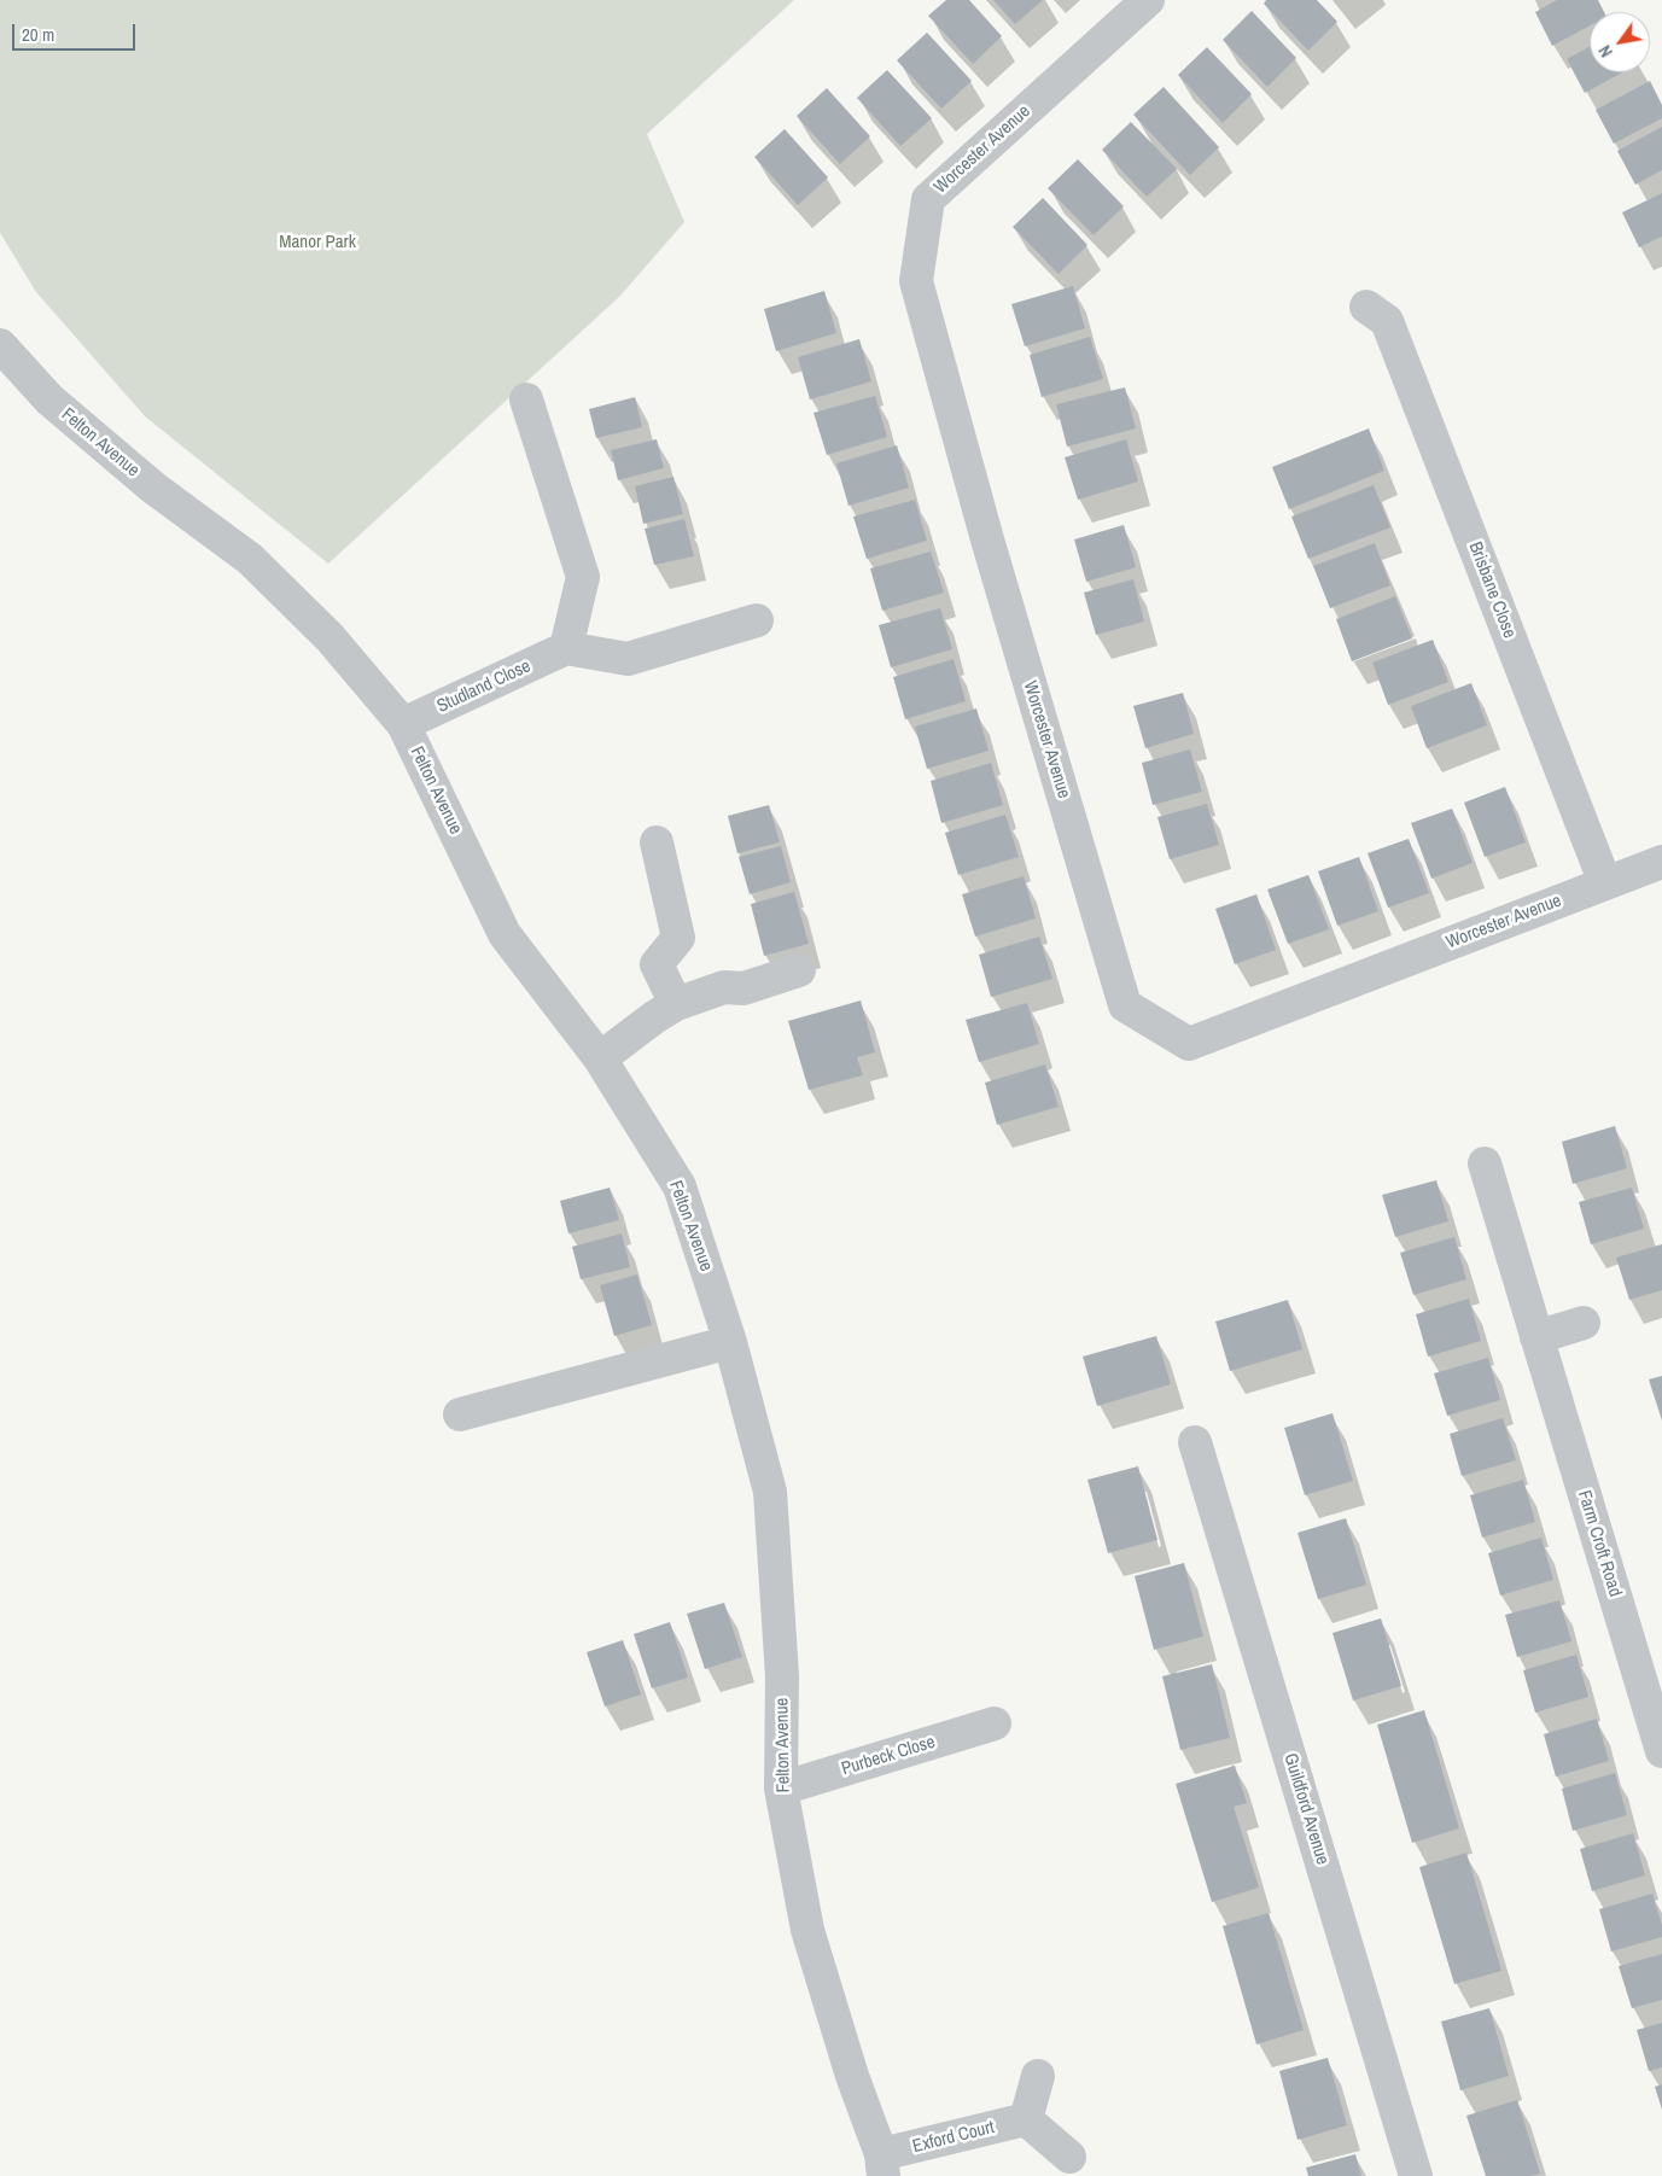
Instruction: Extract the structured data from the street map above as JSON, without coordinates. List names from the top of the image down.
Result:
{
  "streets": {
    "street": [
      "Worcester Avenue",
      "Felton Avenue",
      "Brisbane Close",
      "Studland Close",
      "Farm Croft Road",
      "Purbeck Close",
      "Guildford Avenue",
      "Exford Court"
    ]
  },
  "crossings": [
    ["Worcester Avenue", "Brisbane Close"],
    ["Felton Avenue", "Studland Close"],
    ["Felton Avenue", "Purbeck Close"],
    ["Felton Avenue", "Exford Court"]
  ],
  "parks": ["Manor Park"],
  "scale_bar": "20 m",
  "north": "bottom left"
}
